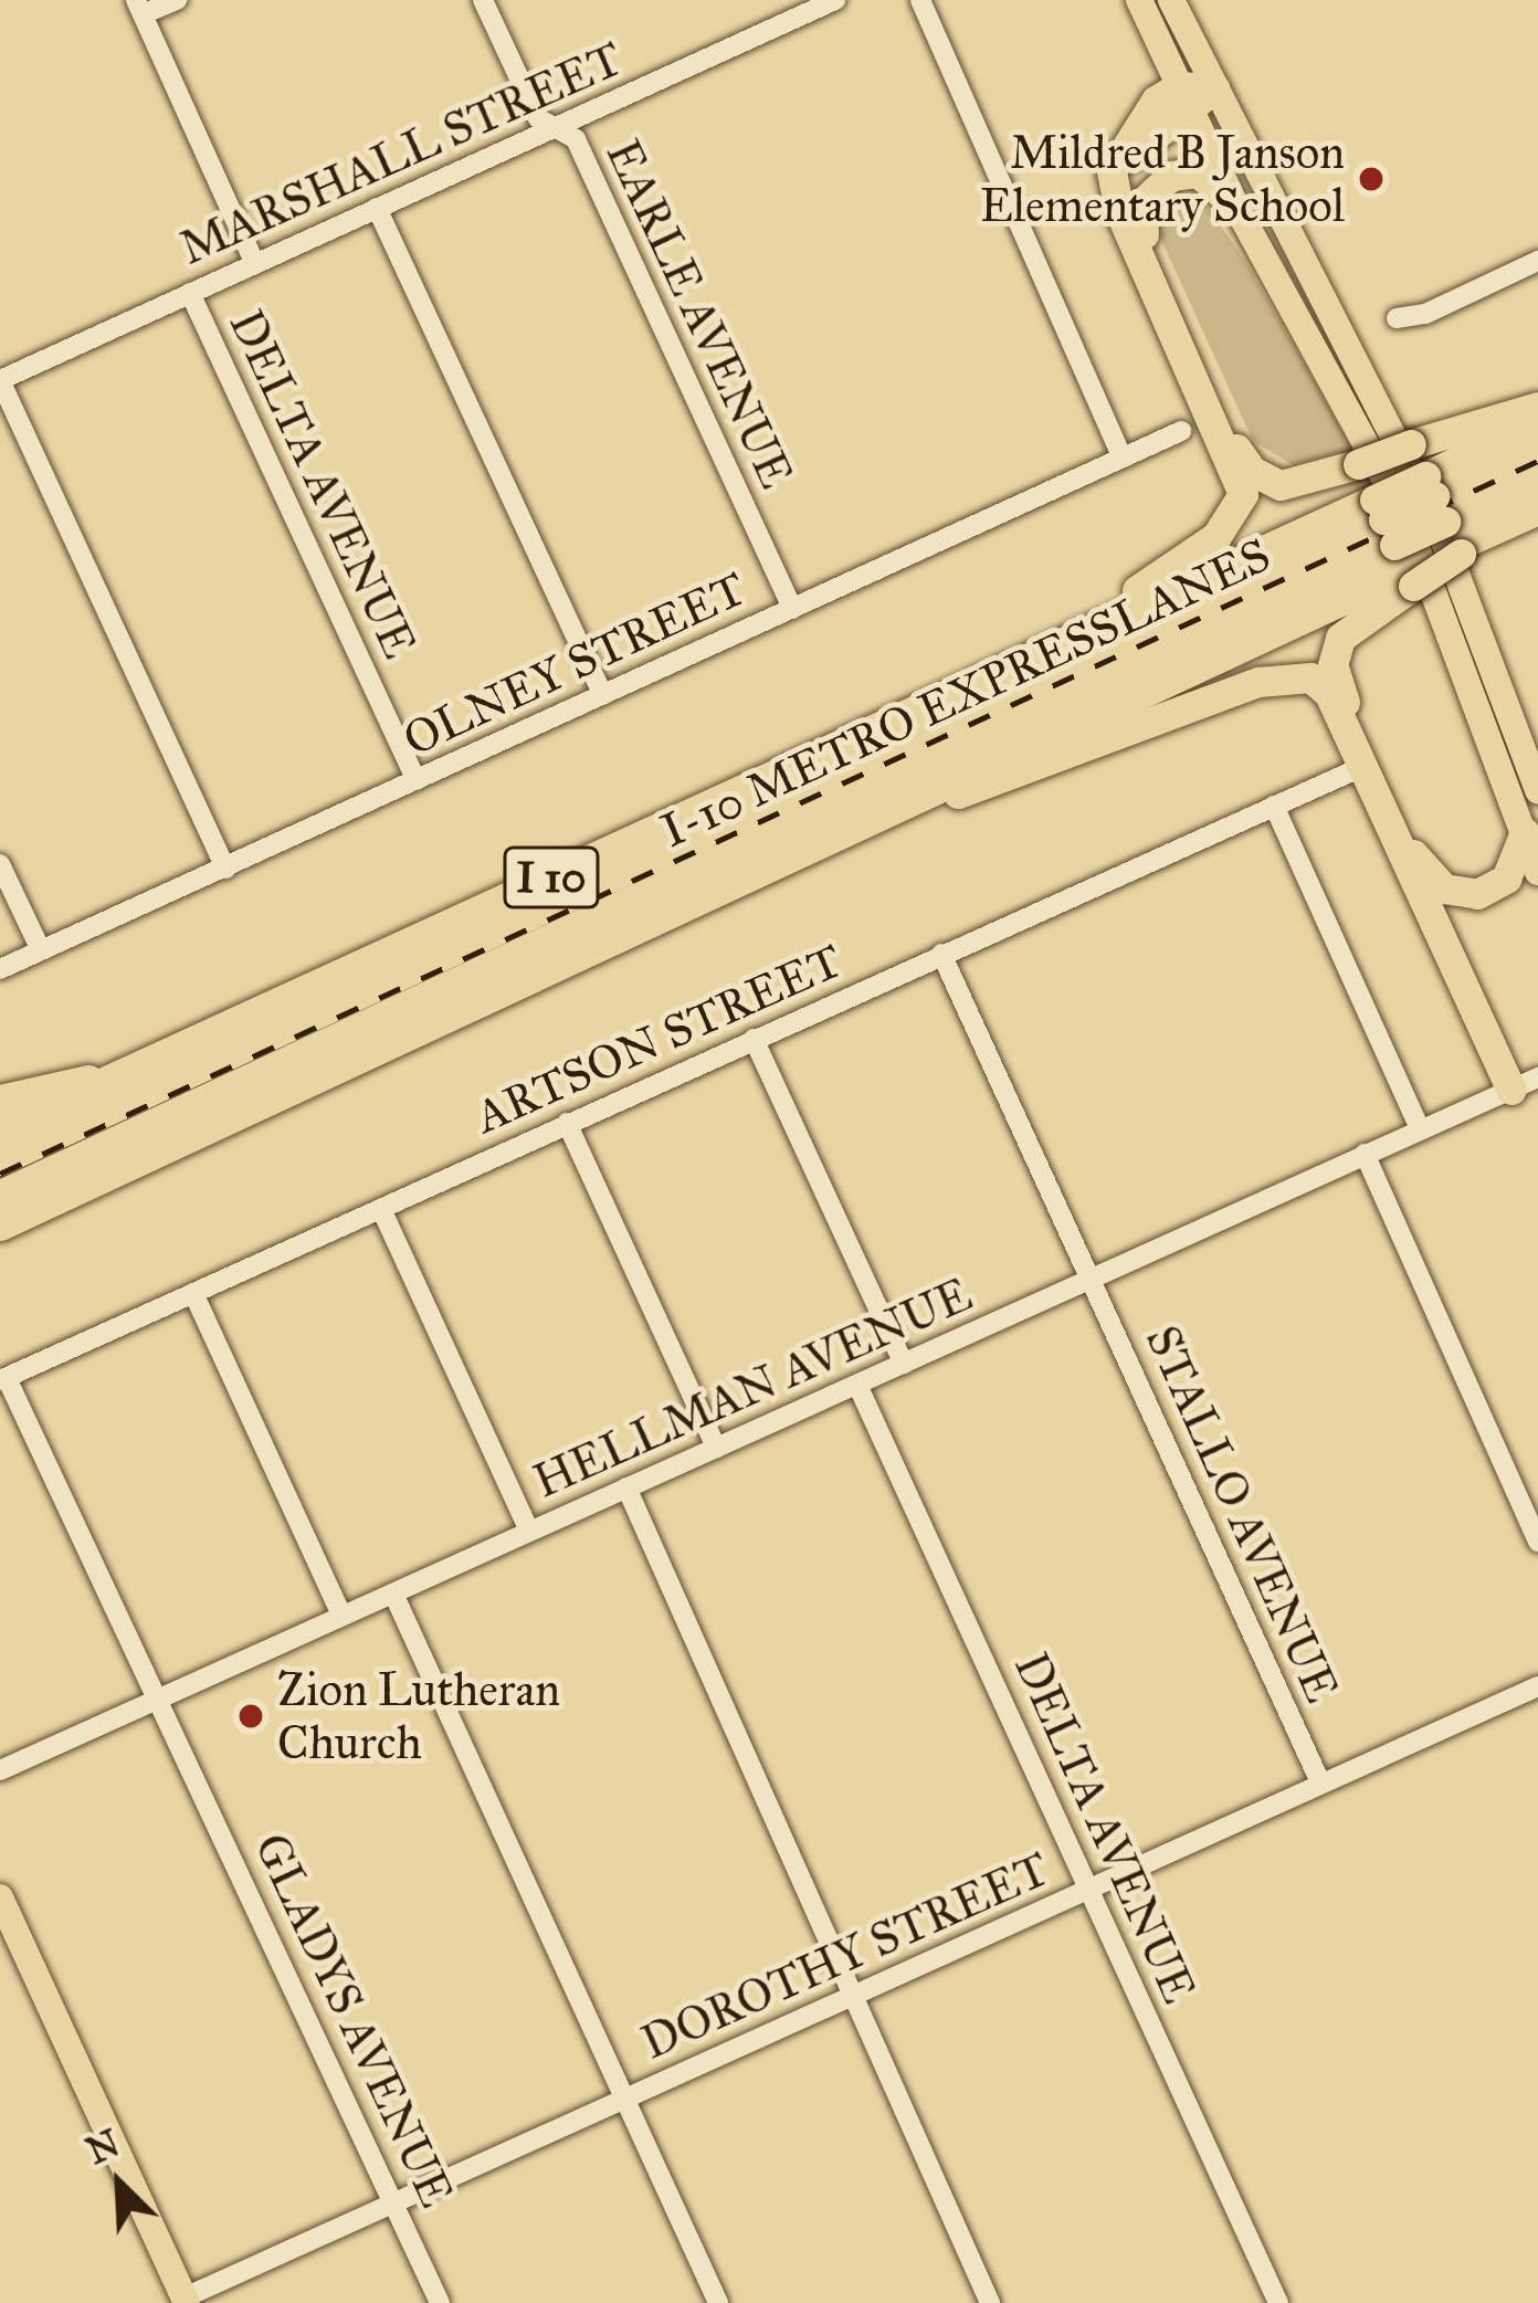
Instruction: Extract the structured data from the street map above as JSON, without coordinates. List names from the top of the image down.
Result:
{
  "streets": {
    "highway": ["I-10 METRO EXPRESSLANES", "I 10"],
    "street": [
      "MARSHALL STREET",
      "EARLE AVENUE",
      "DELTA AVENUE",
      "OLNEY STREET",
      "ARTSON STREET",
      "HELLMAN AVENUE",
      "STALLO AVENUE",
      "DOROTHY STREET",
      "GLADYS AVENUE"
    ]
  },
  "crossings": [
    ["MARSHALL STREET", "EARLE AVENUE"],
    ["MARSHALL STREET", "DELTA AVENUE"],
    ["EARLE AVENUE", "OLNEY STREET"],
    ["DELTA AVENUE", "OLNEY STREET"],
    ["DELTA AVENUE", "HELLMAN AVENUE"],
    ["DELTA AVENUE", "DOROTHY STREET"],
    ["I-10 METRO EXPRESSLANES", "I 10"],
    ["ARTSON STREET", "GLADYS AVENUE"],
    ["HELLMAN AVENUE", "STALLO AVENUE"],
    ["HELLMAN AVENUE", "GLADYS AVENUE"],
    ["STALLO AVENUE", "DOROTHY STREET"],
    ["DOROTHY STREET", "GLADYS AVENUE"]
  ],
  "places": ["Mildred B Janson Elementary School", "Zion Lutheran Church"],
  "north": "top left"
}
